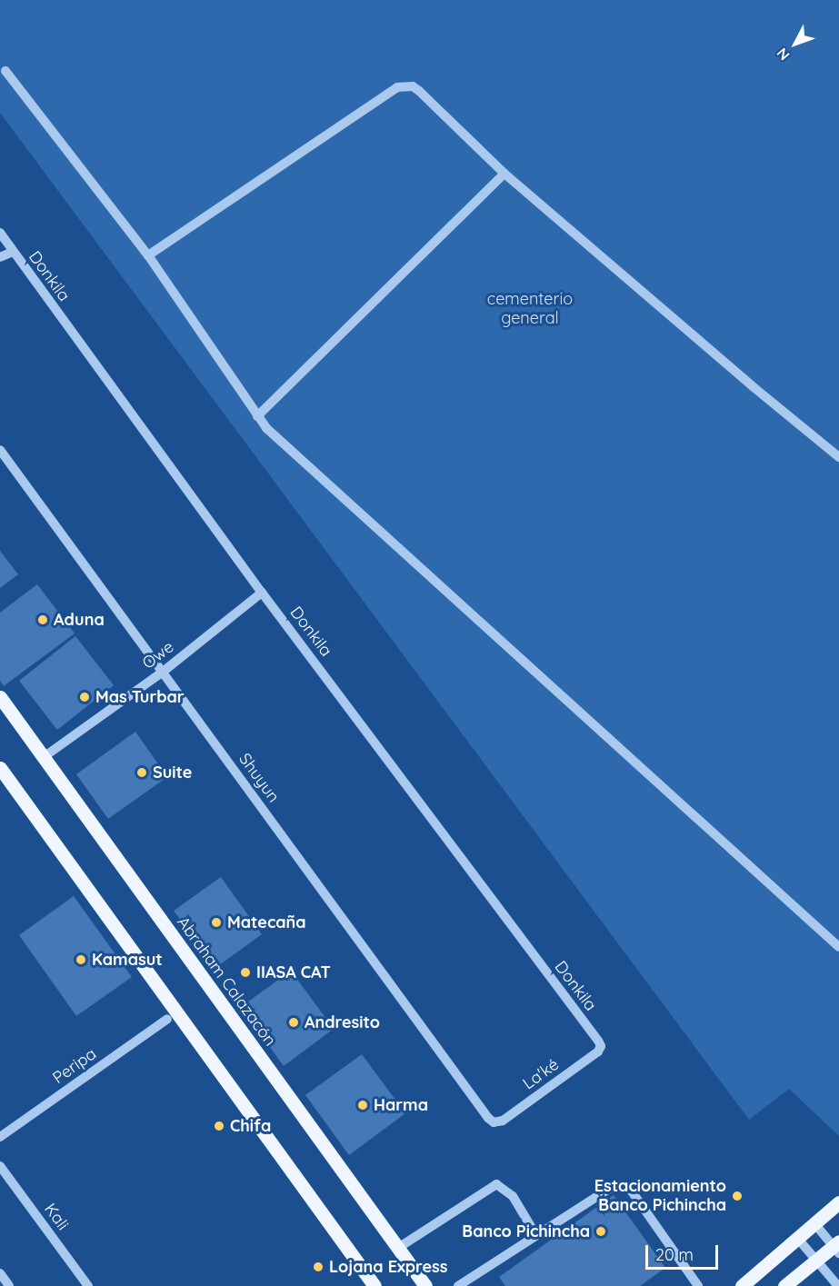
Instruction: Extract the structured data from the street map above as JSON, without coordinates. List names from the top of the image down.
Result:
{
  "streets": {
    "main road": ["Abraham Calazacón"],
    "street": [
      "Donkila",
      "Owe",
      "Shuyun",
      "Peripa",
      "La'ké",
      "Kali"
    ]
  },
  "crossings": [
    ["Donkila", "Owe"],
    ["Donkila", "La'ké"],
    ["Owe", "Shuyun"],
    ["Owe", "Abraham Calazacón"],
    ["Shuyun", "La'ké"]
  ],
  "parks": ["cementerio general"],
  "places": [
    "Aduna",
    "Mas Turbar",
    "Suite",
    "Matecaña",
    "Kamasut",
    "IIASA CAT",
    "Andresito",
    "Harma",
    "Chifa",
    "Estacionamiento Banco Pichincha",
    "Banco Pichincha",
    "Lojana Express"
  ],
  "scale_bar": "20 m",
  "north": "bottom left"
}
